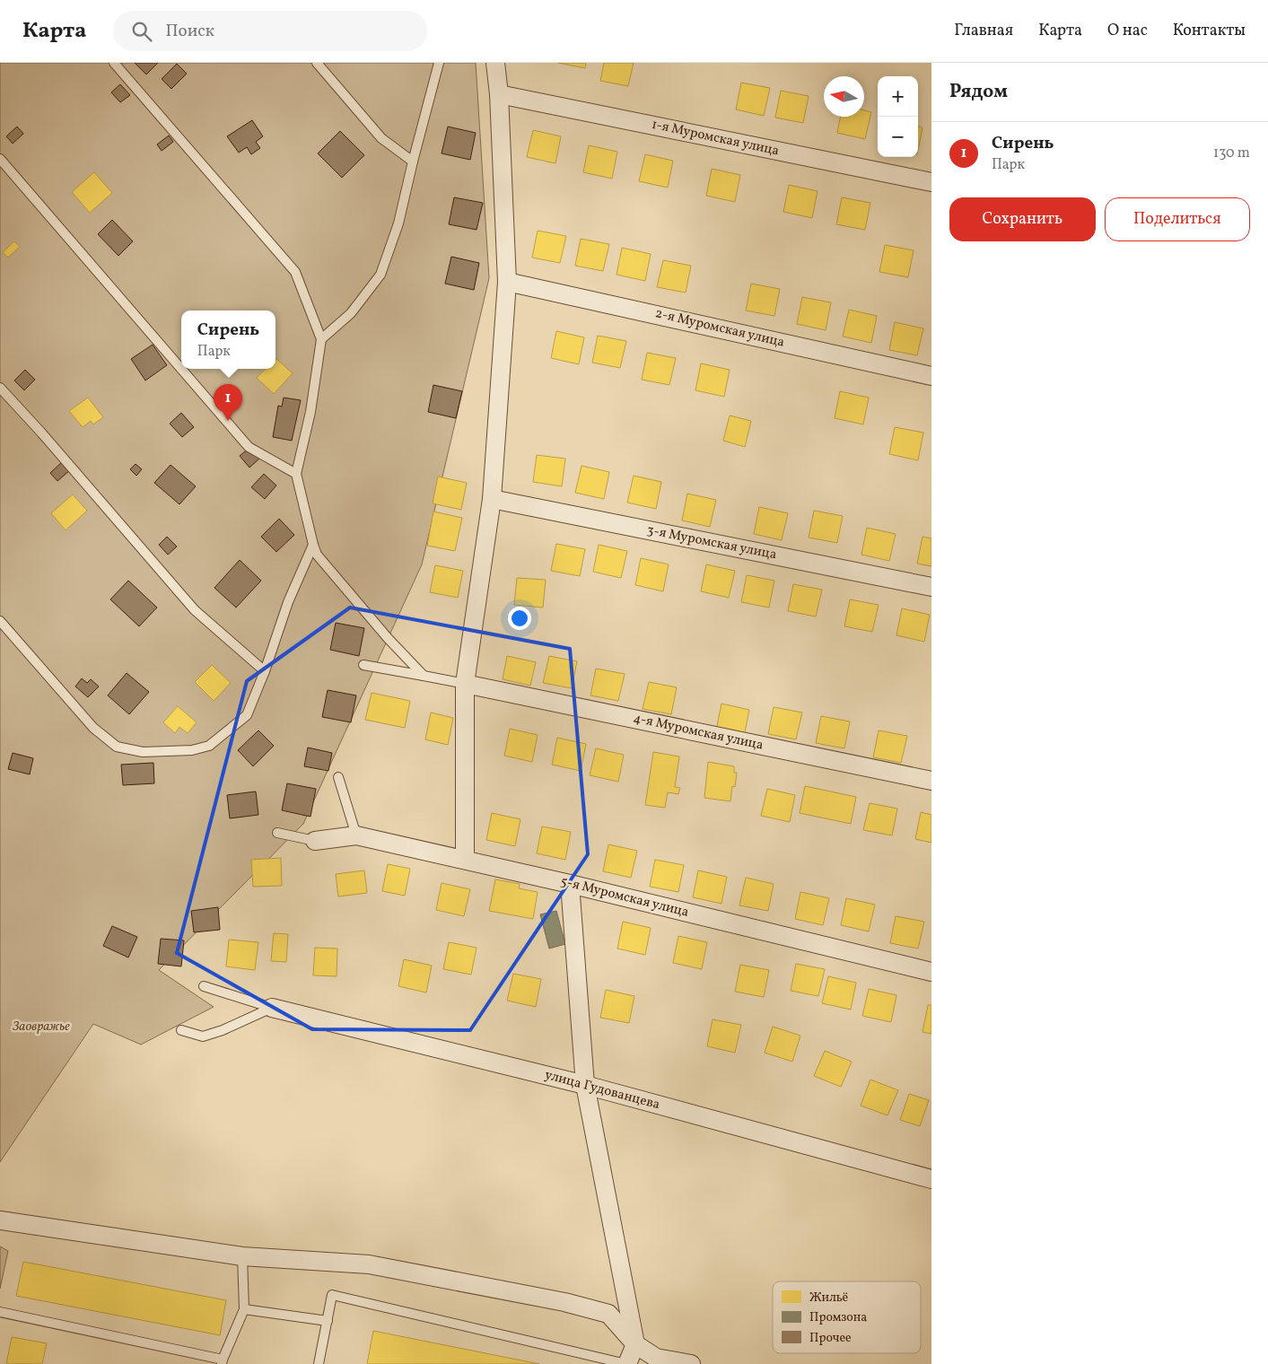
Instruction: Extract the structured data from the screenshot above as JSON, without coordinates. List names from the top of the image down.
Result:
{
  "streets": {
    "street": [
      "1-я Муромская улица",
      "2-я Муромская улица",
      "3-я Муромская улица",
      "4-я Муромская улица",
      "5-я Муромская улица",
      "улица Гудованцева"
    ]
  },
  "parks": ["Заовражье"],
  "legend": ["Жильё", "Промзона", "Прочее"],
  "north": "left",
  "page": {
    "header": "Карта",
    "search": "Поиск",
    "nav": [
      "Главная",
      "Карта",
      "О нас",
      "Контакты"
    ],
    "heading": "Рядом",
    "map_buttons": ["+", "−"],
    "list": [
      {
        "mark": "1",
        "name": "Сирень",
        "note": "Парк",
        "value": "130 m"
      }
    ],
    "buttons": ["Сохранить", "Поделиться"],
    "popup": ["Сирень", "Парк"],
    "pins": "1"
  }
}
